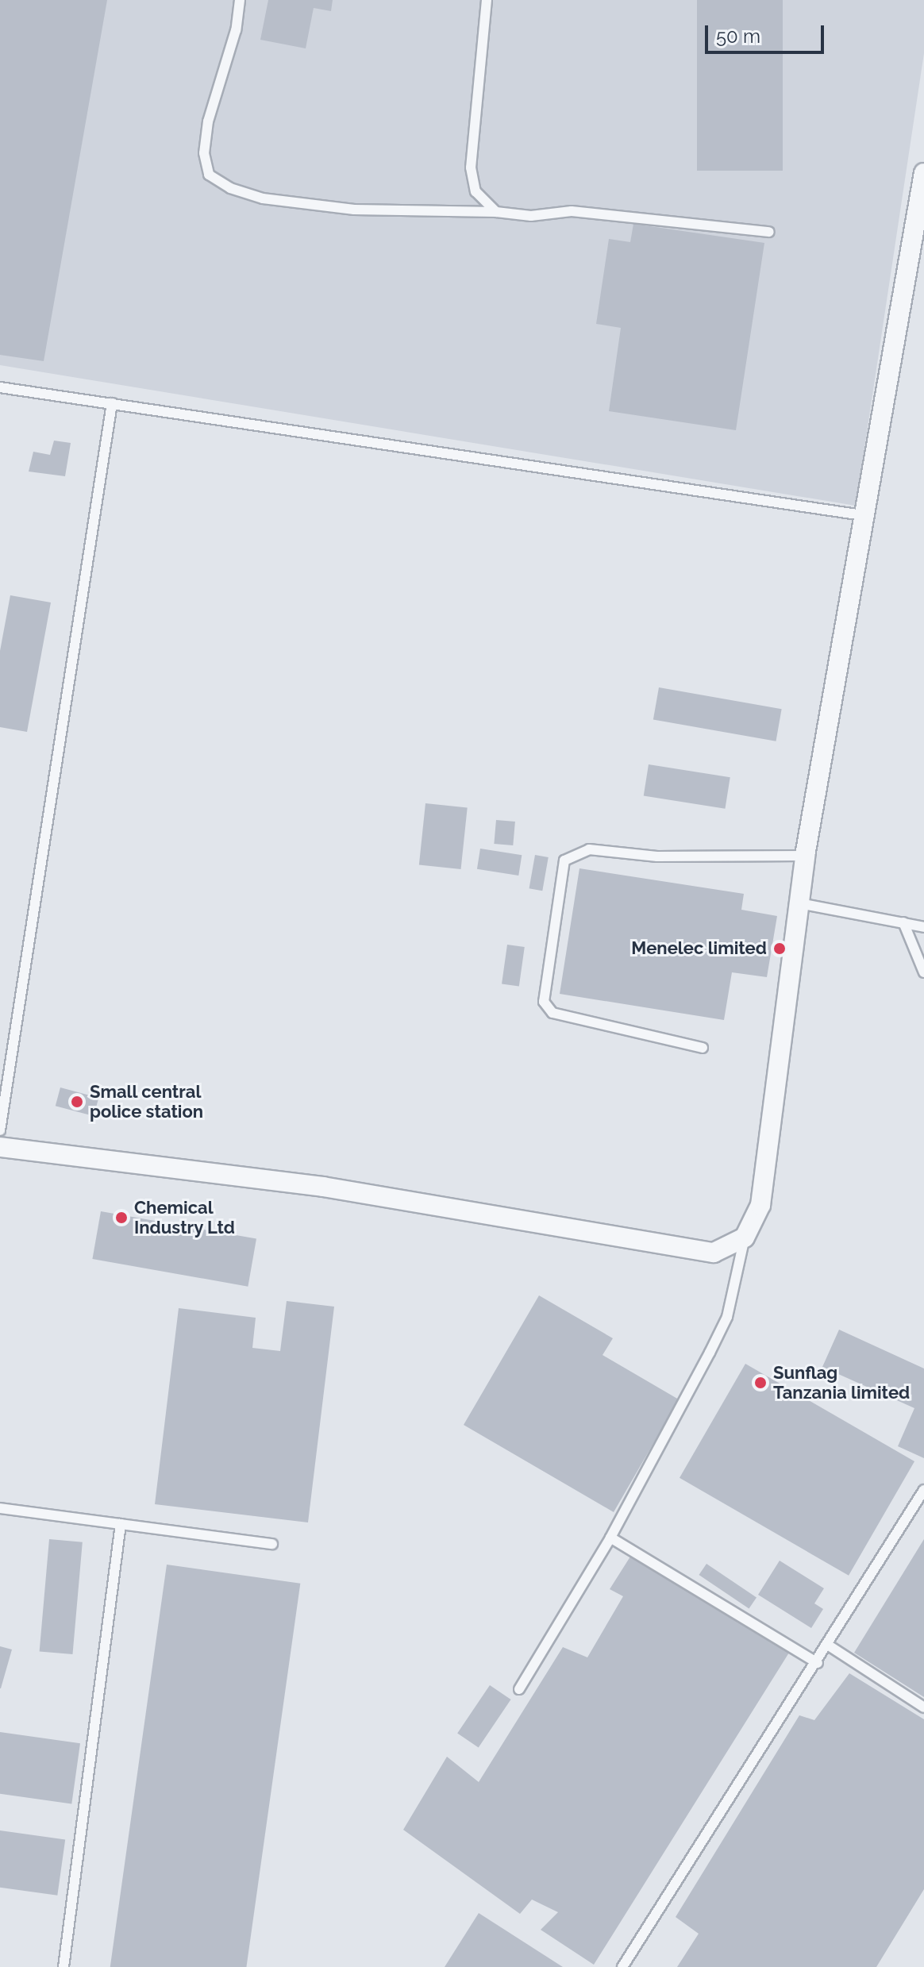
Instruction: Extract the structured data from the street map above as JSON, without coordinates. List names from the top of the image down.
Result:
{
  "places": [
    "Menelec limited",
    "Small central police station",
    "Chemical Industry Ltd",
    "Sunflag Tanzania limited"
  ],
  "scale_bar": "50 m"
}
